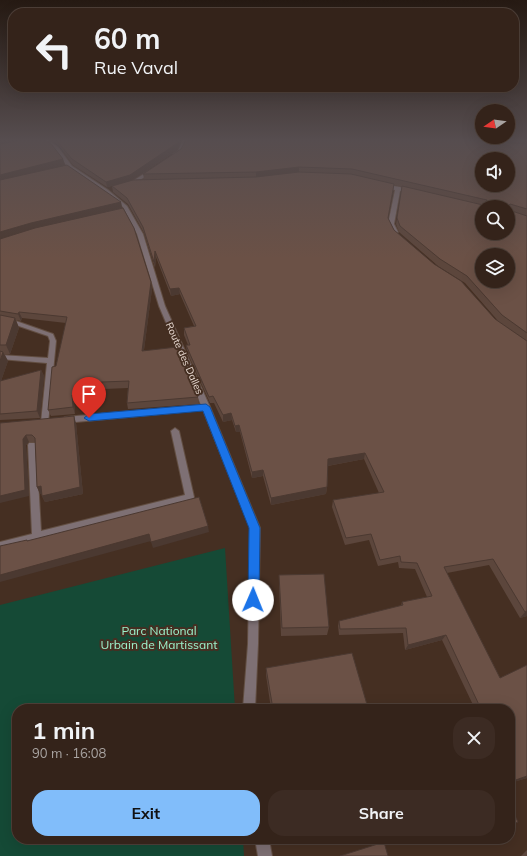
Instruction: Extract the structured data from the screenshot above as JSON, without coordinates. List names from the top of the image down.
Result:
{
  "streets": {
    "street": ["Route des Dalles"]
  },
  "parks": ["Parc National Urbain de Martissant"],
  "north": "left",
  "page": {
    "turn": ["60 m", "Rue Vaval"],
    "heading": ["1 min", "90 m · 16:08"],
    "buttons": ["Exit", "Share"]
  }
}
